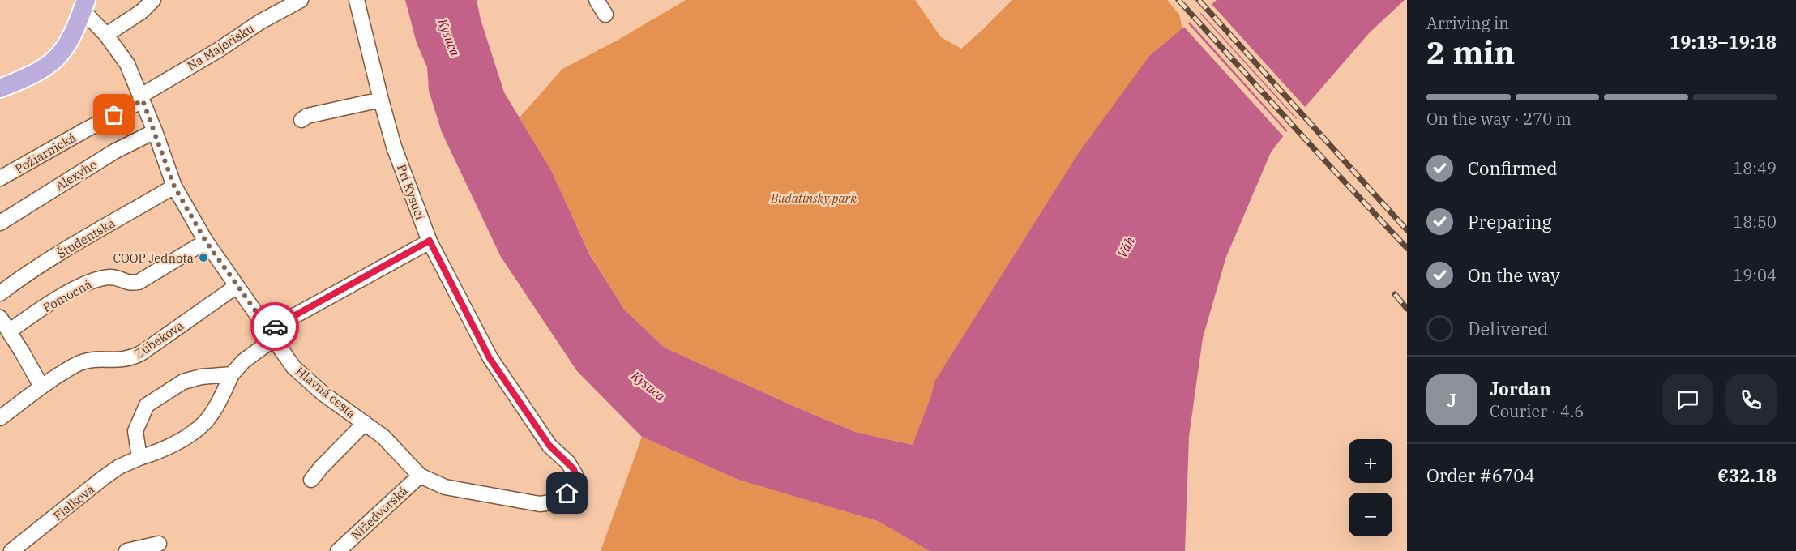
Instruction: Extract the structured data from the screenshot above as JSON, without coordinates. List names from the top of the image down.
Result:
{
  "streets": {
    "street": [
      "Na Majerisku",
      "Požiarnická",
      "Alexyho",
      "Pri Kysuci",
      "Študentská",
      "Pomocná",
      "Zúbekova",
      "Hlavná cesta",
      "Fialková",
      "Nižedvorská"
    ]
  },
  "crossings": [
    ["Na Majerisku", "Požiarnická"],
    ["Na Majerisku", "Hlavná cesta"],
    ["Požiarnická", "Hlavná cesta"],
    ["Alexyho", "Hlavná cesta"],
    ["Pri Kysuci", "Hlavná cesta"],
    ["Pri Kysuci", "Fialková"],
    ["Študentská", "Hlavná cesta"],
    ["Pomocná", "Hlavná cesta"],
    ["Zúbekova", "Hlavná cesta"],
    ["Hlavná cesta", "Fialková"],
    ["Hlavná cesta", "Nižedvorská"]
  ],
  "water": ["Kysuca", "Váh"],
  "parks": ["Budatínsky park"],
  "places": ["COOP Jednota"],
  "page": {
    "heading": ["2 min", "Arriving in", "19:13–19:18"],
    "panel": [
      "Jordan",
      "Courier · 4.6",
      "Order #6704",
      "€32.18"
    ],
    "bar": "On the way · 270 m",
    "list": [
      ["Confirmed", "18:49"],
      ["Preparing", "18:50"],
      ["On the way", "19:04"],
      "Delivered"
    ],
    "round": "J",
    "map_buttons": ["+", "−"]
  }
}
